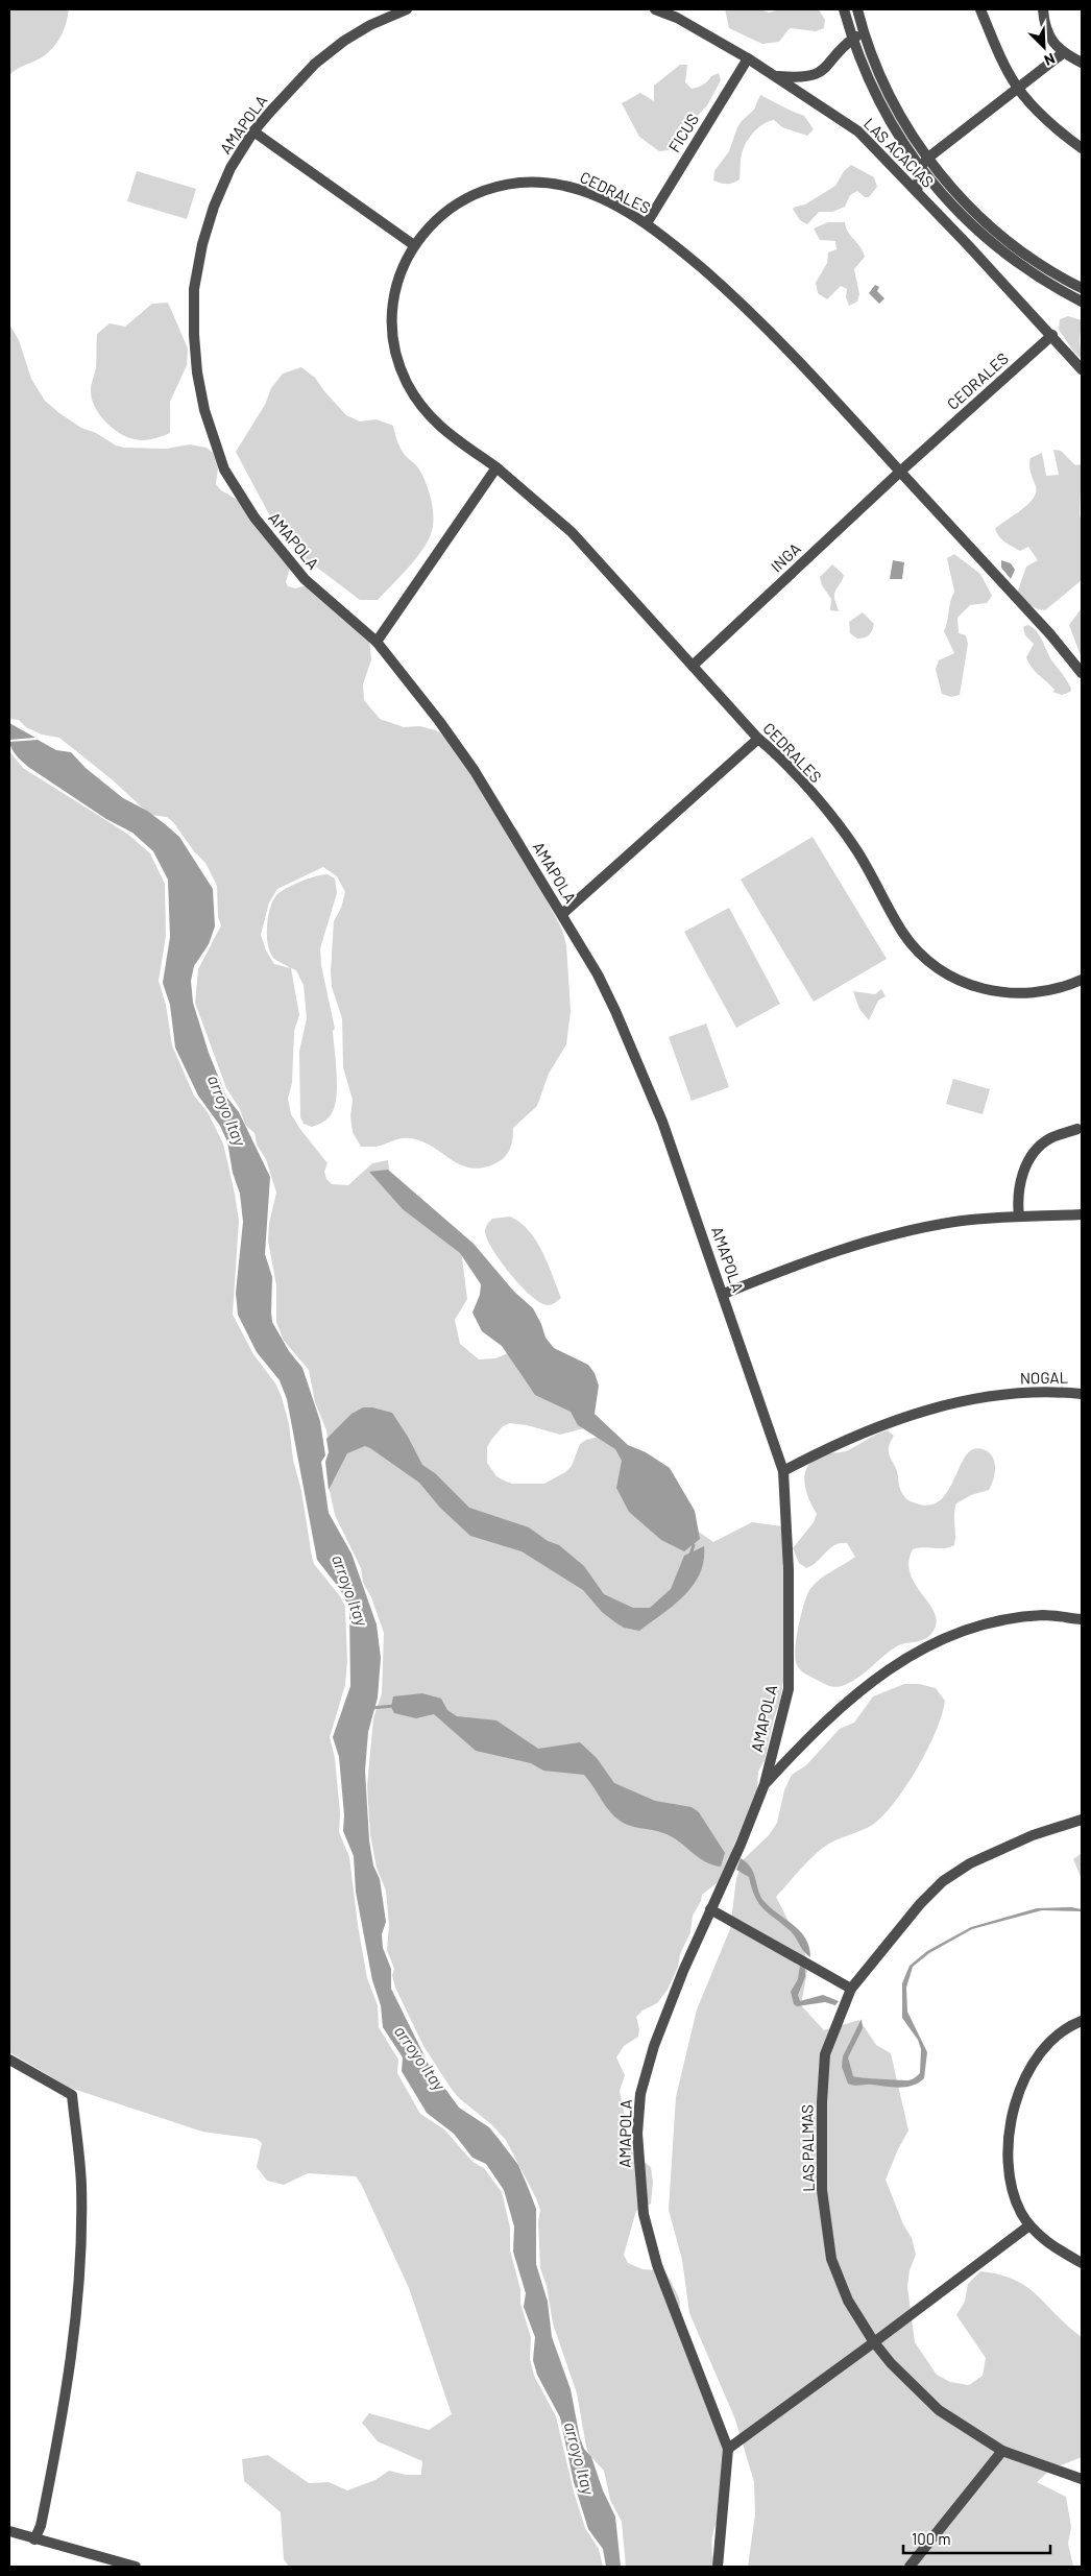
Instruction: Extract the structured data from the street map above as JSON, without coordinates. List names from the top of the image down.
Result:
{
  "streets": {
    "street": [
      "AMAPOLA",
      "FICUS",
      "LAS ACACIAS",
      "CEDRALES",
      "INGA",
      "NOGAL",
      "LAS PALMAS"
    ]
  },
  "crossings": [
    ["AMAPOLA", "NOGAL"],
    ["FICUS", "LAS ACACIAS"],
    ["FICUS", "CEDRALES"],
    ["LAS ACACIAS", "CEDRALES"],
    ["CEDRALES", "INGA"]
  ],
  "water": ["arroyo Itay"],
  "scale_bar": "100 m",
  "north": "bottom right"
}
